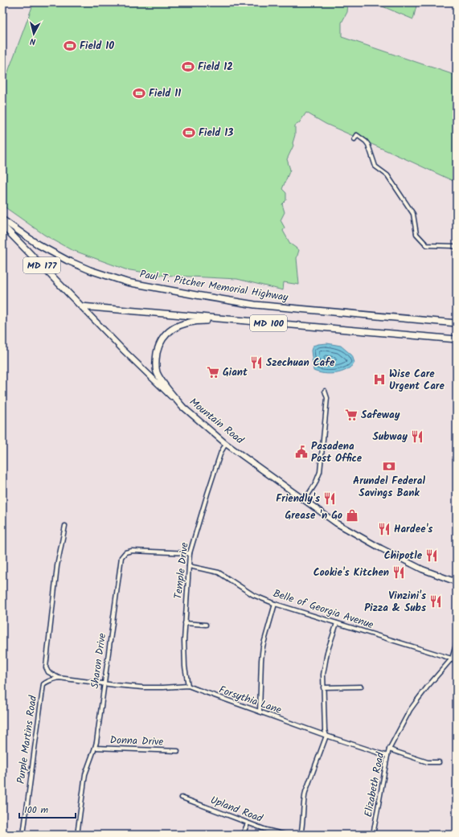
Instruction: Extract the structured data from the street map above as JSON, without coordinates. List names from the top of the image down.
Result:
{
  "streets": {
    "main road": [
      "MD 177",
      "Paul T. Pitcher Memorial Highway",
      "MD 100",
      "Mountain Road"
    ],
    "street": [
      "Temple Drive",
      "Belle of Georgia Avenue",
      "Sharon Drive",
      "Forsythia Lane",
      "Purple Martins Road",
      "Donna Drive",
      "Elizabeth Road",
      "Upland Road"
    ]
  },
  "crossings": [
    ["MD 100", "Mountain Road"],
    ["Mountain Road", "Temple Drive"],
    ["Temple Drive", "Belle of Georgia Avenue"],
    ["Temple Drive", "Sharon Drive"],
    ["Temple Drive", "Forsythia Lane"],
    ["Belle of Georgia Avenue", "Elizabeth Road"],
    ["Sharon Drive", "Forsythia Lane"],
    ["Sharon Drive", "Donna Drive"],
    ["Forsythia Lane", "Elizabeth Road"]
  ],
  "places": {
    "sports": [
      "Field 10",
      "Field 12",
      "Field 11",
      "Field 13"
    ],
    "restaurant": [
      "Szechuan Cafe",
      "Subway",
      "Friendly's",
      "Hardee's",
      "Chipotle",
      "Cookie's Kitchen",
      "Vinzini's Pizza & Subs"
    ],
    "supermarket": ["Giant", "Safeway"],
    "hospital": ["Wise Care Urgent Care"],
    "public building": ["Pasadena Post Office"],
    "bank": ["Arundel Federal Savings Bank"],
    "shop": ["Grease 'n Go"]
  },
  "scale_bar": "100 m",
  "north": "bottom"
}
